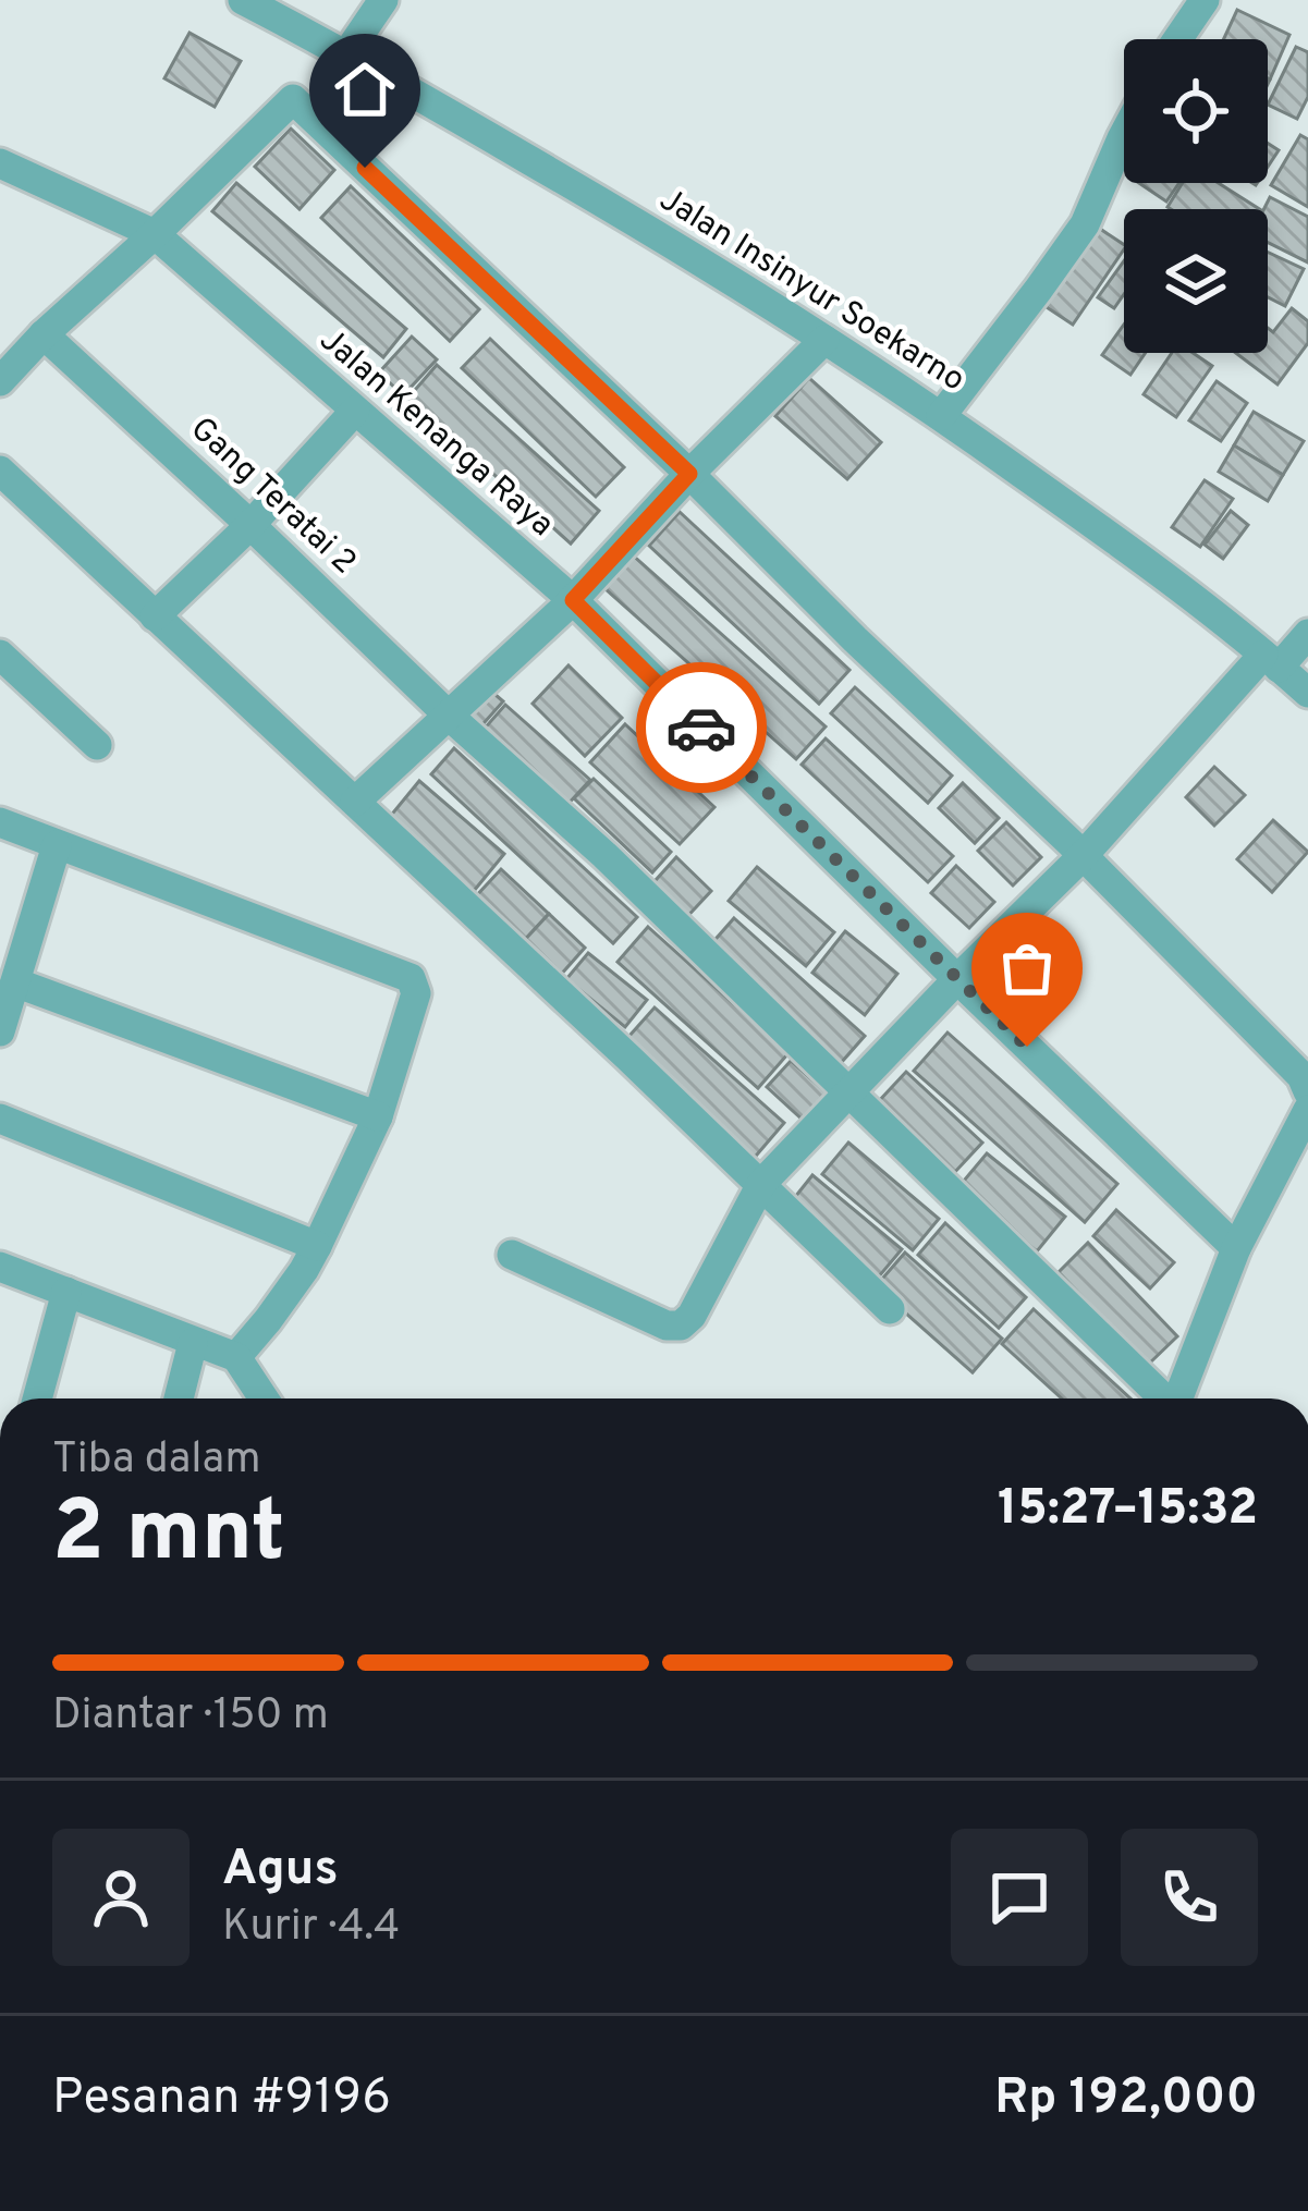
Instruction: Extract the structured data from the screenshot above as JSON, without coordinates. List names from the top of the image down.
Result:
{
  "streets": {
    "street": ["Jalan Insinyur Soekarno", "Jalan Kenanga Raya", "Gang Teratai 2"]
  },
  "page": {
    "heading": ["2 mnt", "Tiba dalam", "15:27–15:32"],
    "panel": [
      "Agus",
      "Kurir · 4.4",
      "Pesanan #9196",
      "Rp 192,000"
    ],
    "bar": "Diantar · 150 m"
  }
}
